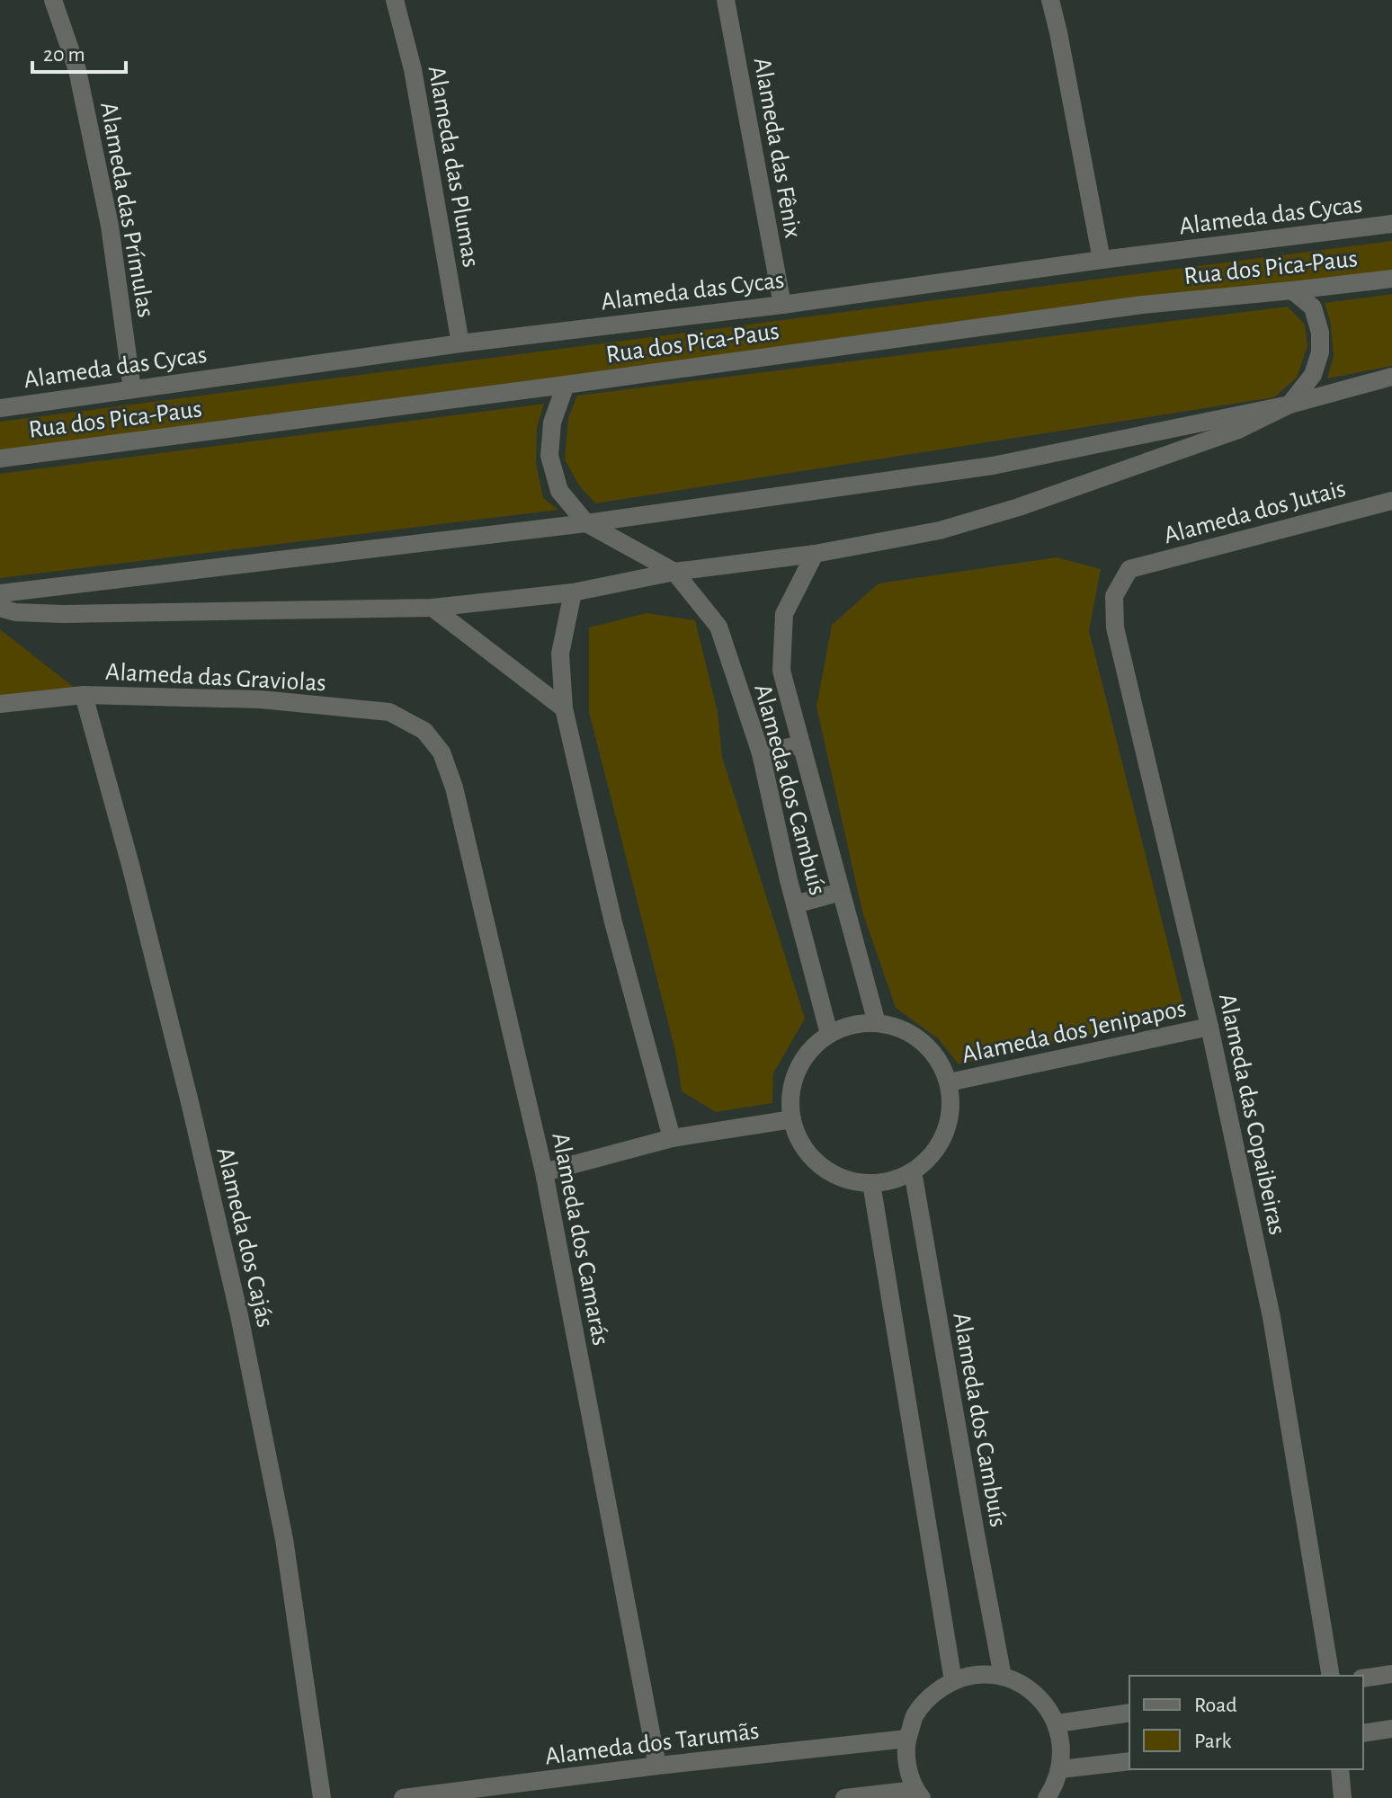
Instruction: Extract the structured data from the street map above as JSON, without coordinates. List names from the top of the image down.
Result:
{
  "streets": {
    "street": [
      "Alameda das Fênix",
      "Alameda das Plumas",
      "Alameda das Prímulas",
      "Alameda das Cycas",
      "Rua dos Pica-Paus",
      "Alameda dos Jutais",
      "Alameda das Graviolas",
      "Alameda dos Cambuís",
      "Alameda dos Jenipapos",
      "Alameda das Copaibeiras",
      "Alameda dos Cajás",
      "Alameda dos Camarás",
      "Alameda dos Tarumãs"
    ]
  },
  "crossings": [
    ["Alameda das Fênix", "Alameda das Cycas"],
    ["Alameda das Plumas", "Alameda das Cycas"],
    ["Alameda das Prímulas", "Alameda das Cycas"],
    ["Alameda dos Jutais", "Alameda das Copaibeiras"],
    ["Alameda das Graviolas", "Alameda dos Cajás"],
    ["Alameda das Graviolas", "Alameda dos Camarás"],
    ["Alameda dos Cambuís", "Alameda dos Jenipapos"],
    ["Alameda dos Jenipapos", "Alameda das Copaibeiras"],
    ["Alameda dos Camarás", "Alameda dos Tarumãs"]
  ],
  "legend": ["Road", "Park"],
  "scale_bar": "20 m"
}
